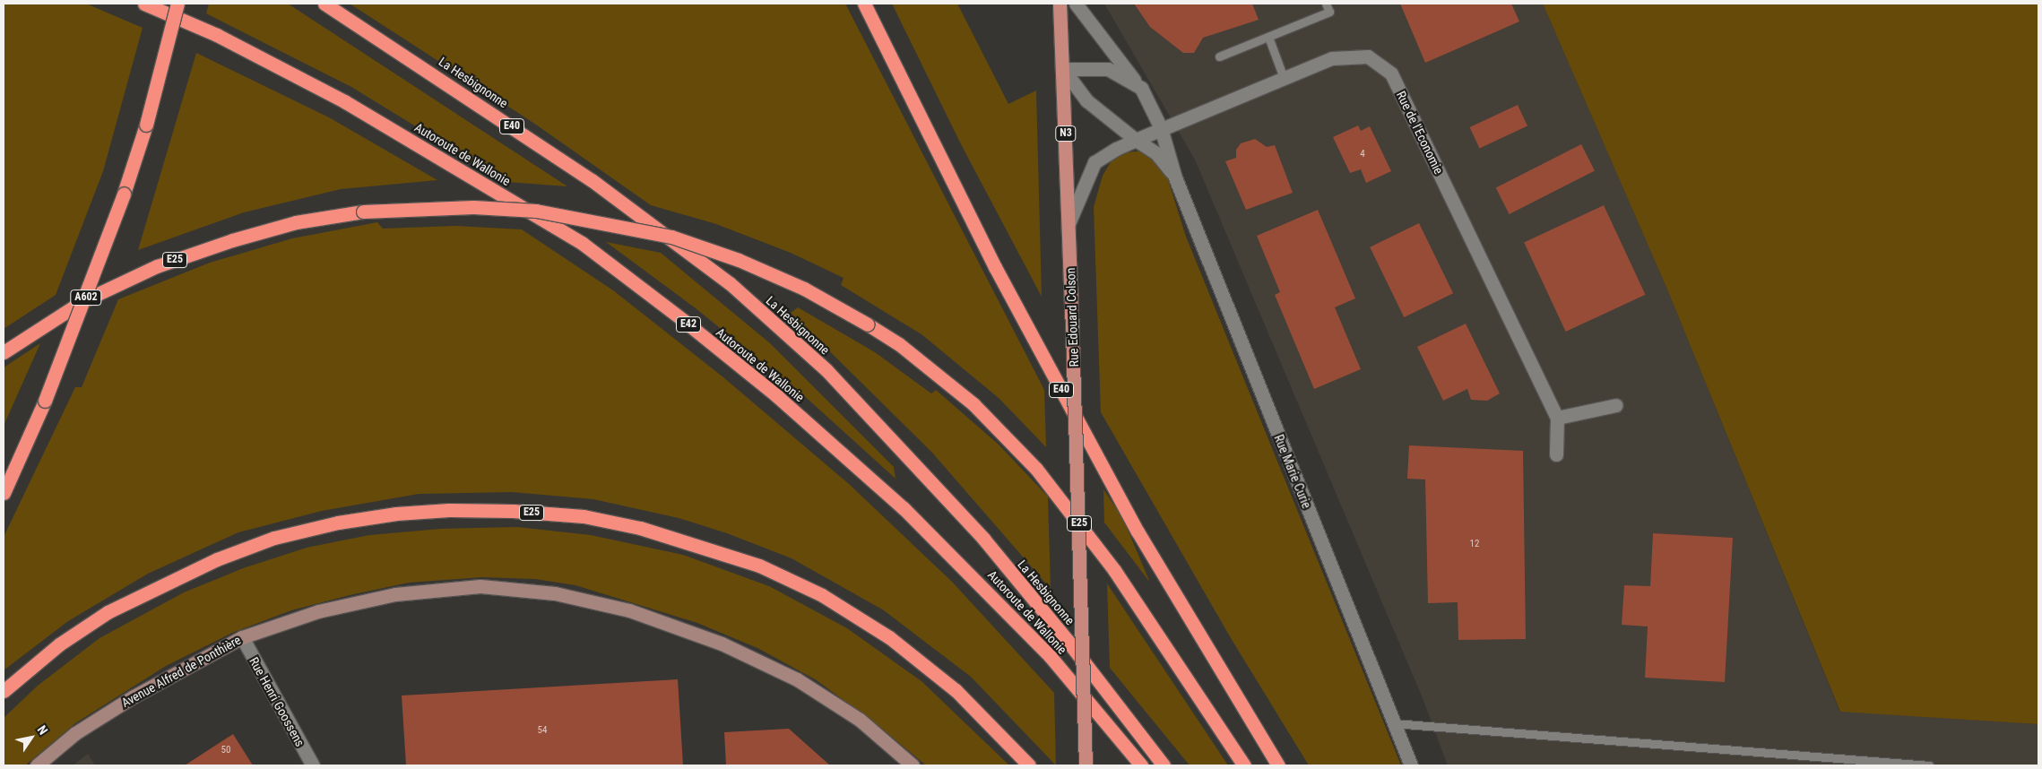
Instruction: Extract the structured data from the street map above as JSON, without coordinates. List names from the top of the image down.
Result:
{
  "streets": {
    "highway": [
      "La Hesbignonne",
      "E40",
      "Autoroute de Wallonie",
      "E25",
      "A602",
      "E42"
    ],
    "main road": ["N3", "Rue Edouard Colson"],
    "street": [
      "Rue de l'Economie",
      "Rue Marie Curie",
      "Avenue Alfred de Ponthière",
      "Rue Henri Goossens"
    ]
  },
  "crossings": [
    ["Rue de l'Economie", "Rue Edouard Colson"],
    ["Avenue Alfred de Ponthière", "Rue Henri Goossens"]
  ],
  "house_numbers": [
    "4",
    "12",
    "54",
    "50"
  ],
  "north": "top right"
}
